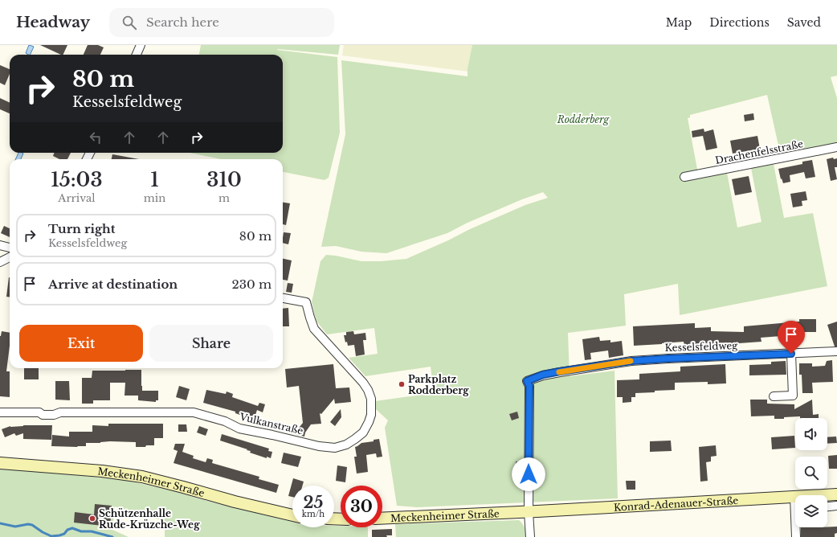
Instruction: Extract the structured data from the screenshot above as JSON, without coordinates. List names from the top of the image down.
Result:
{
  "streets": {
    "main road": ["Meckenheimer Straße", "Konrad-Adenauer-Straße"],
    "street": ["Drachenfelsstraße", "Kesselsfeldweg", "Vulkanstraße"]
  },
  "crossings": [
    ["Kesselsfeldweg", "Konrad-Adenauer-Straße"],
    ["Meckenheimer Straße", "Konrad-Adenauer-Straße"]
  ],
  "parks": ["Rodderberg"],
  "places": ["Parkplatz Rodderberg", "Schützenhalle Rude-Krüzche-Weg"],
  "page": {
    "header": "Headway",
    "search": "Search here",
    "nav": ["Map", "Directions", "Saved"],
    "turn": ["80 m", "Kesselsfeldweg"],
    "eta": [
      "15:03",
      "Arrival",
      "1",
      "min",
      "310",
      "m"
    ],
    "list": [
      {
        "name": "Turn right",
        "note": "Kesselsfeldweg",
        "value": "80 m"
      },
      {
        "name": "Arrive at destination",
        "value": "230 m"
      }
    ],
    "buttons": ["Exit", "Share"],
    "speed": "25 km/h",
    "limit": "30"
  }
}
